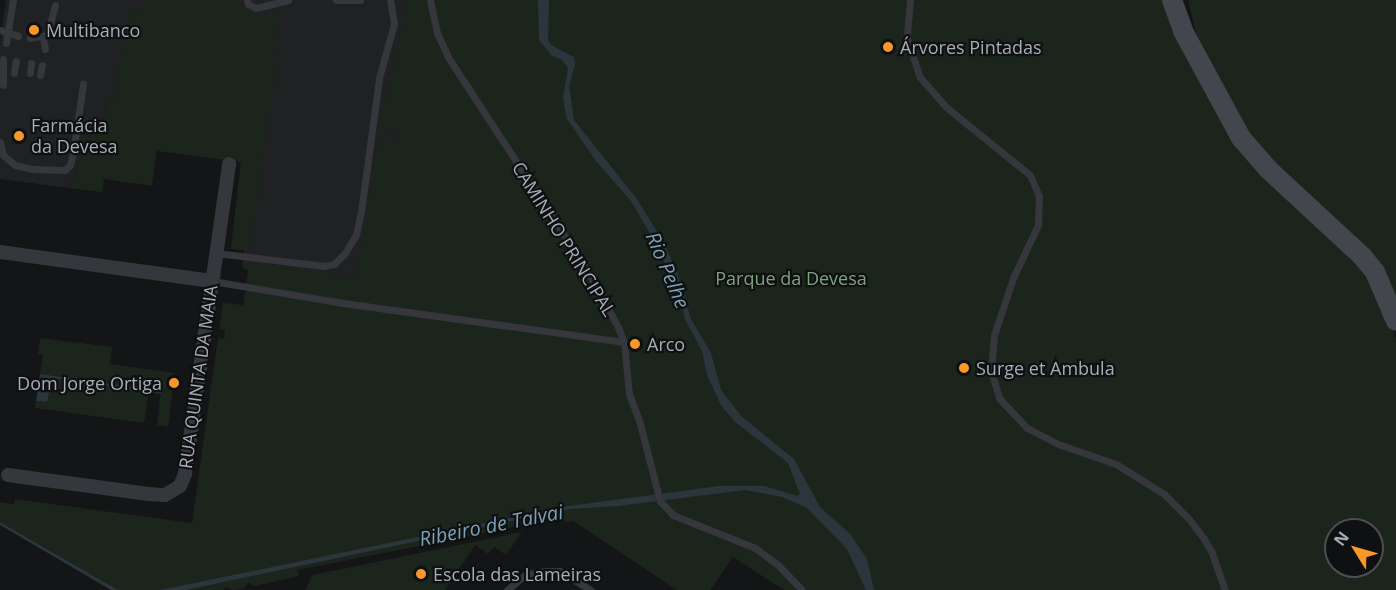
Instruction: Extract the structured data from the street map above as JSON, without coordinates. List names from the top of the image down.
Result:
{
  "streets": {
    "street": ["RUA QUINTA DA MAIA"],
    "lane": ["CAMINHO PRINCIPAL"]
  },
  "water": ["Rio Pelhe", "Ribeiro de Talvai"],
  "parks": ["Parque da Devesa"],
  "places": [
    "Multibanco",
    "Árvores Pintadas",
    "Farmácia da Devesa",
    "Arco",
    "Surge et Ambula",
    "Dom Jorge Ortiga",
    "Escola das Lameiras"
  ],
  "north": "top left"
}
